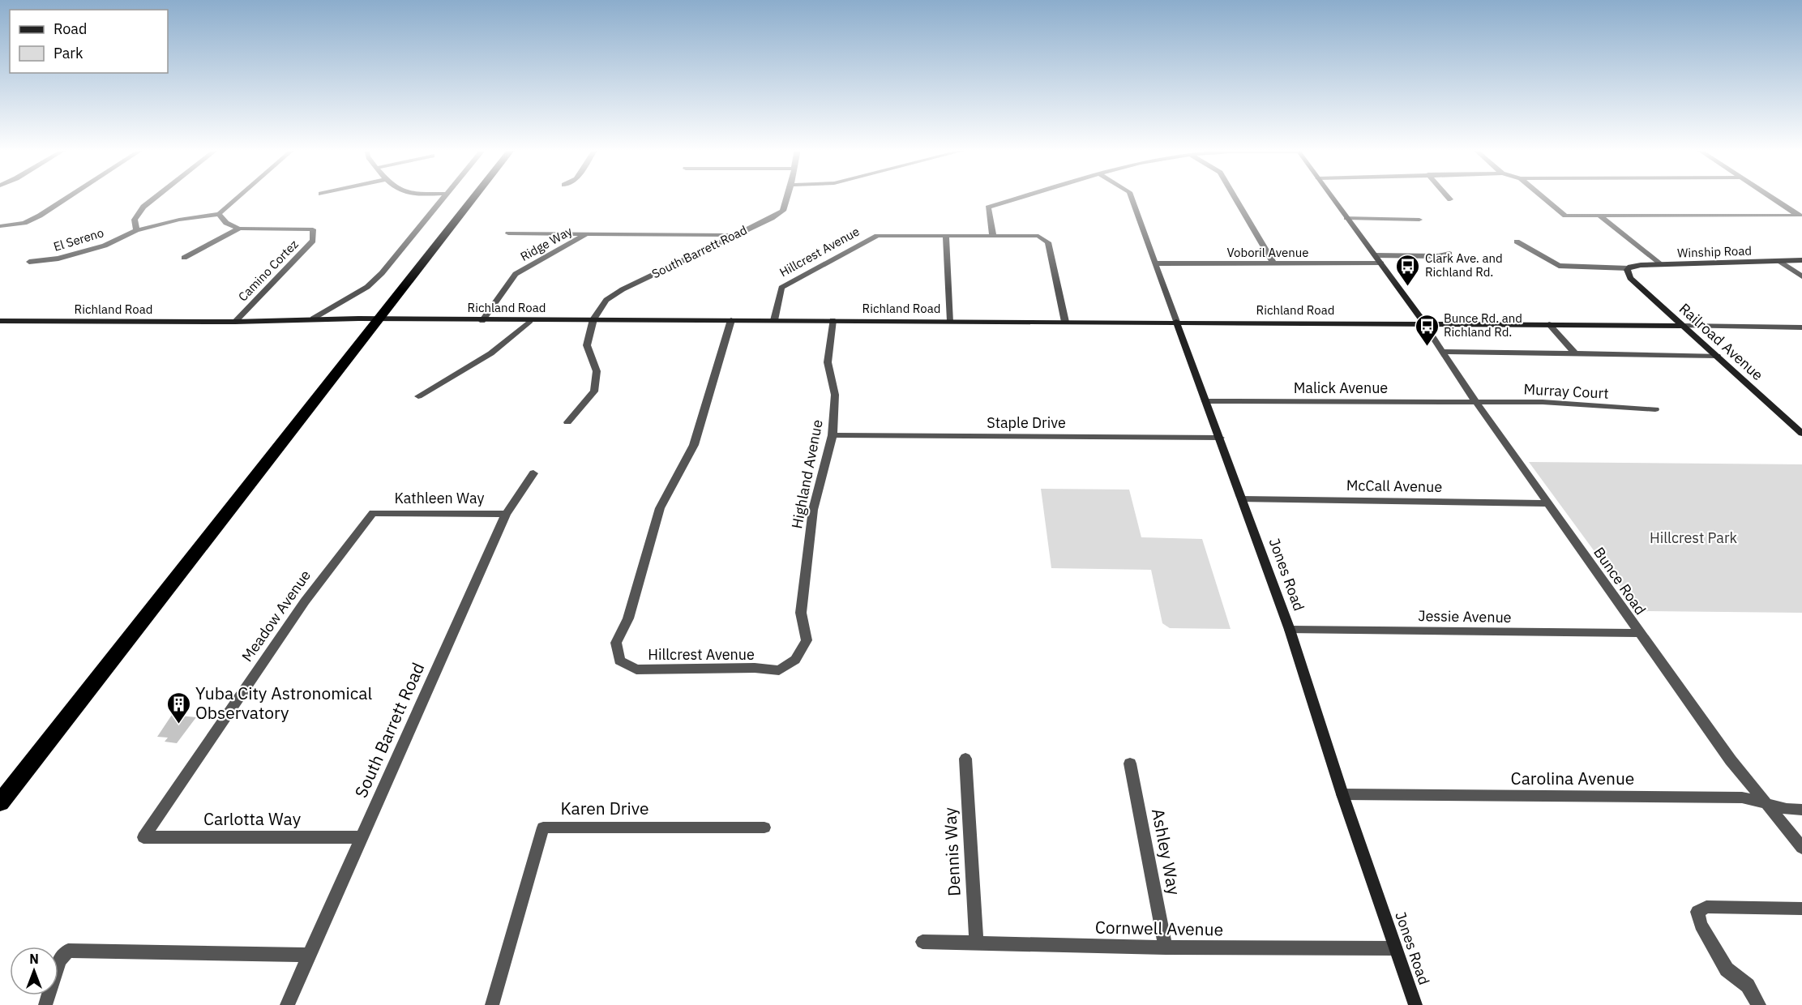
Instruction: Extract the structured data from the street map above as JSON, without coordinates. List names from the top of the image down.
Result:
{
  "streets": {
    "street": [
      "El Sereno",
      "Ridge Way",
      "South Barrett Road",
      "Hillcrest Avenue",
      "Winship Road",
      "Voboril Avenue",
      "Camino Cortez",
      "Richland Road",
      "Railroad Avenue",
      "Malick Avenue",
      "Murray Court",
      "Staple Drive",
      "Highland Avenue",
      "McCall Avenue",
      "Kathleen Way",
      "Jones Road",
      "Bunce Road",
      "Meadow Avenue",
      "Jessie Avenue",
      "Carolina Avenue",
      "Karen Drive",
      "Carlotta Way",
      "Dennis Way",
      "Ashley Way",
      "Cornwell Avenue"
    ]
  },
  "crossings": [
    ["Ridge Way", "Richland Road"],
    ["South Barrett Road", "Richland Road"],
    ["South Barrett Road", "Kathleen Way"],
    ["South Barrett Road", "Carlotta Way"],
    ["Hillcrest Avenue", "Richland Road"],
    ["Hillcrest Avenue", "Highland Avenue"],
    ["Winship Road", "Railroad Avenue"],
    ["Voboril Avenue", "Jones Road"],
    ["Camino Cortez", "Richland Road"],
    ["Richland Road", "Railroad Avenue"],
    ["Richland Road", "Highland Avenue"],
    ["Richland Road", "Jones Road"],
    ["Richland Road", "Bunce Road"],
    ["Malick Avenue", "Murray Court"],
    ["Malick Avenue", "Jones Road"],
    ["Malick Avenue", "Bunce Road"],
    ["Murray Court", "Bunce Road"],
    ["Staple Drive", "Highland Avenue"],
    ["Staple Drive", "Jones Road"],
    ["McCall Avenue", "Jones Road"],
    ["McCall Avenue", "Bunce Road"],
    ["Kathleen Way", "Meadow Avenue"],
    ["Jones Road", "Jessie Avenue"],
    ["Jones Road", "Carolina Avenue"],
    ["Jones Road", "Cornwell Avenue"],
    ["Bunce Road", "Jessie Avenue"],
    ["Bunce Road", "Carolina Avenue"],
    ["Meadow Avenue", "Carlotta Way"],
    ["Dennis Way", "Cornwell Avenue"],
    ["Ashley Way", "Cornwell Avenue"]
  ],
  "parks": ["Hillcrest Park"],
  "places": {
    "bus stop": ["Clark Ave. and Richland Rd.", "Bunce Rd. and Richland Rd."],
    "building": ["Yuba City Astronomical Observatory"]
  },
  "legend": ["Road", "Park"],
  "north": "top"
}
